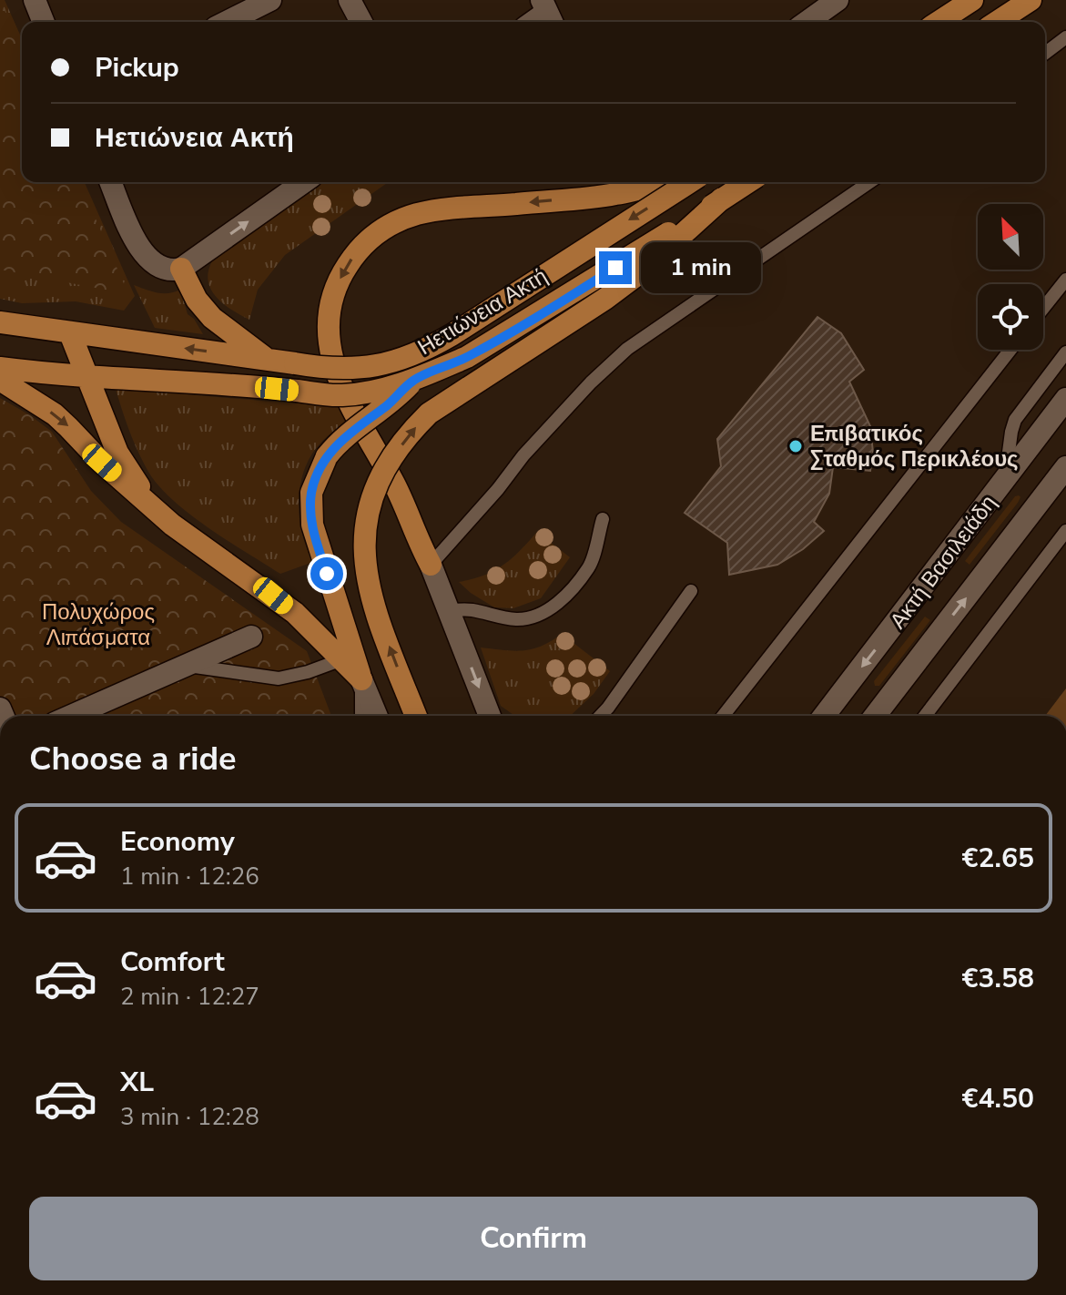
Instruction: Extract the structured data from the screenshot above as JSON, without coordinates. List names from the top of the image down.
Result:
{
  "streets": {
    "main road": ["Ηετιώνεια Ακτή"],
    "street": ["Ακτή Βασιλειάδη"]
  },
  "parks": ["Πολυχώρος Λιπάσματα"],
  "places": ["Επιβατικός Σταθμός Περικλέους"],
  "north": "top left",
  "page": {
    "banner": ["Pickup", "Ηετιώνεια Ακτή"],
    "bubble": "1 min",
    "heading": "Choose a ride",
    "list": [
      {
        "name": "Economy",
        "note": "1 min · 12:26",
        "value": "€2.65"
      },
      {
        "name": "Comfort",
        "note": "2 min · 12:27",
        "value": "€3.58"
      },
      {
        "name": "XL",
        "note": "3 min · 12:28",
        "value": "€4.50"
      }
    ],
    "buttons": "Confirm"
  }
}
